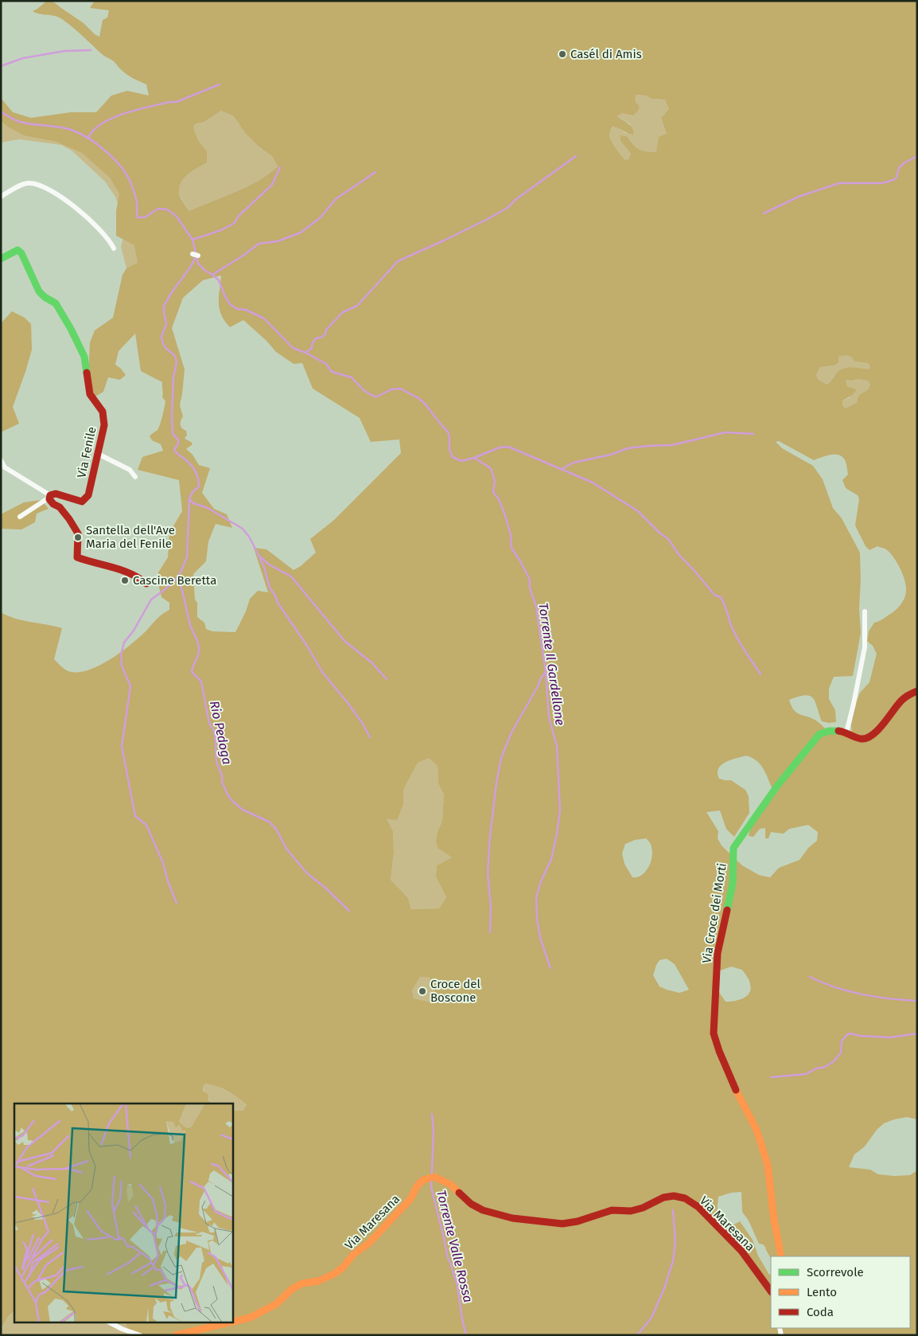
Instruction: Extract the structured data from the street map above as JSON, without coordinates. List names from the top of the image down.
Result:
{
  "streets": {
    "street": ["Via Fenile", "Via Croce dei Morti", "Via Maresana"]
  },
  "water": ["Torrente Il Gardellone", "Rio Pedoga", "Torrente Valle Rossa"],
  "places": [
    "Casél di Amis",
    "Santella dell'Ave Maria del Fenile",
    "Cascine Beretta",
    "Croce del Boscone"
  ],
  "legend": ["Scorrevole", "Lento", "Coda"]
}
